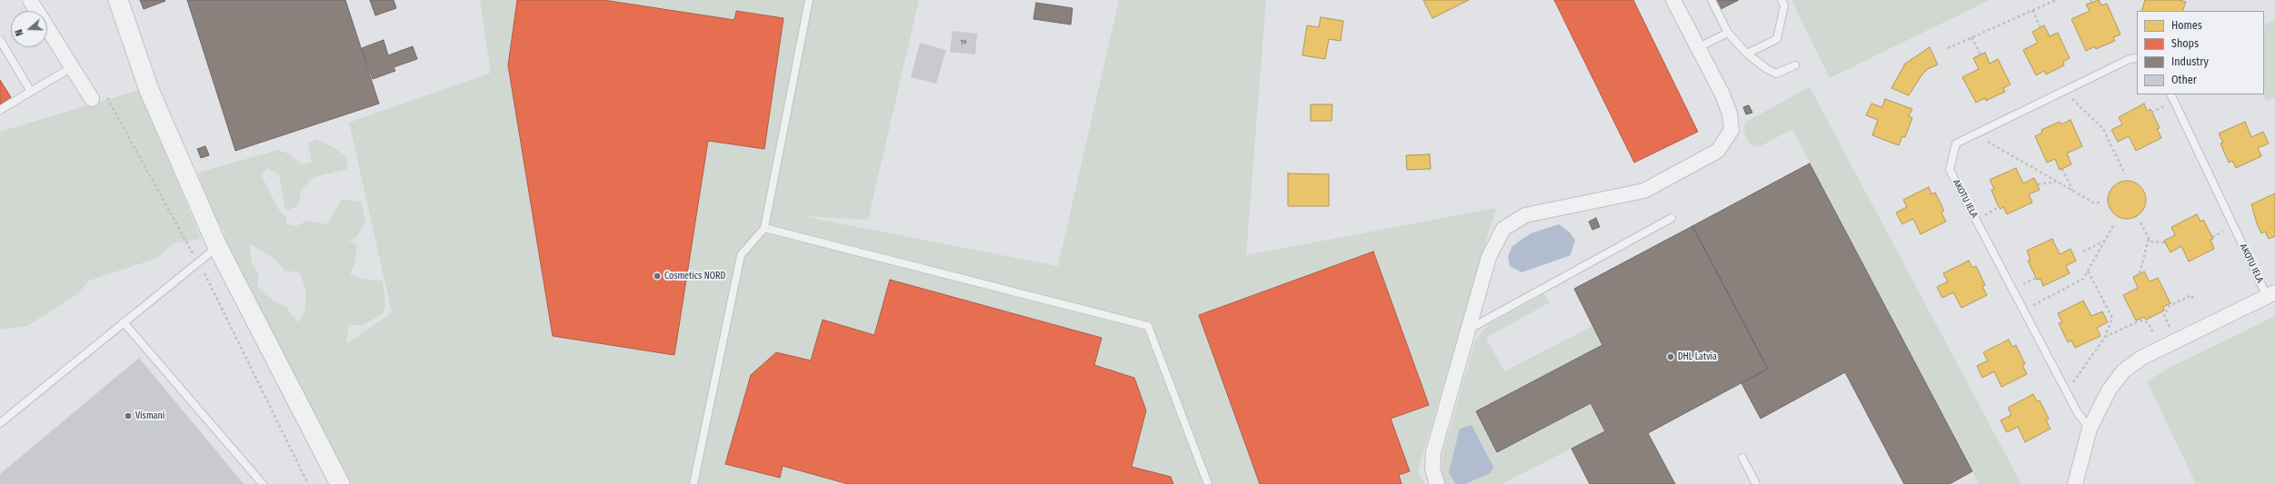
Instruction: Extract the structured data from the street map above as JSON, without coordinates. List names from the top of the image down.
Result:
{
  "streets": {
    "lane": ["AKOTU IELA"]
  },
  "places": ["Cosmetics NORD", "DHL Latvia", "Vismani"],
  "house_numbers": ["19"],
  "legend": [
    "Homes",
    "Shops",
    "Industry",
    "Other"
  ],
  "north": "left"
}
